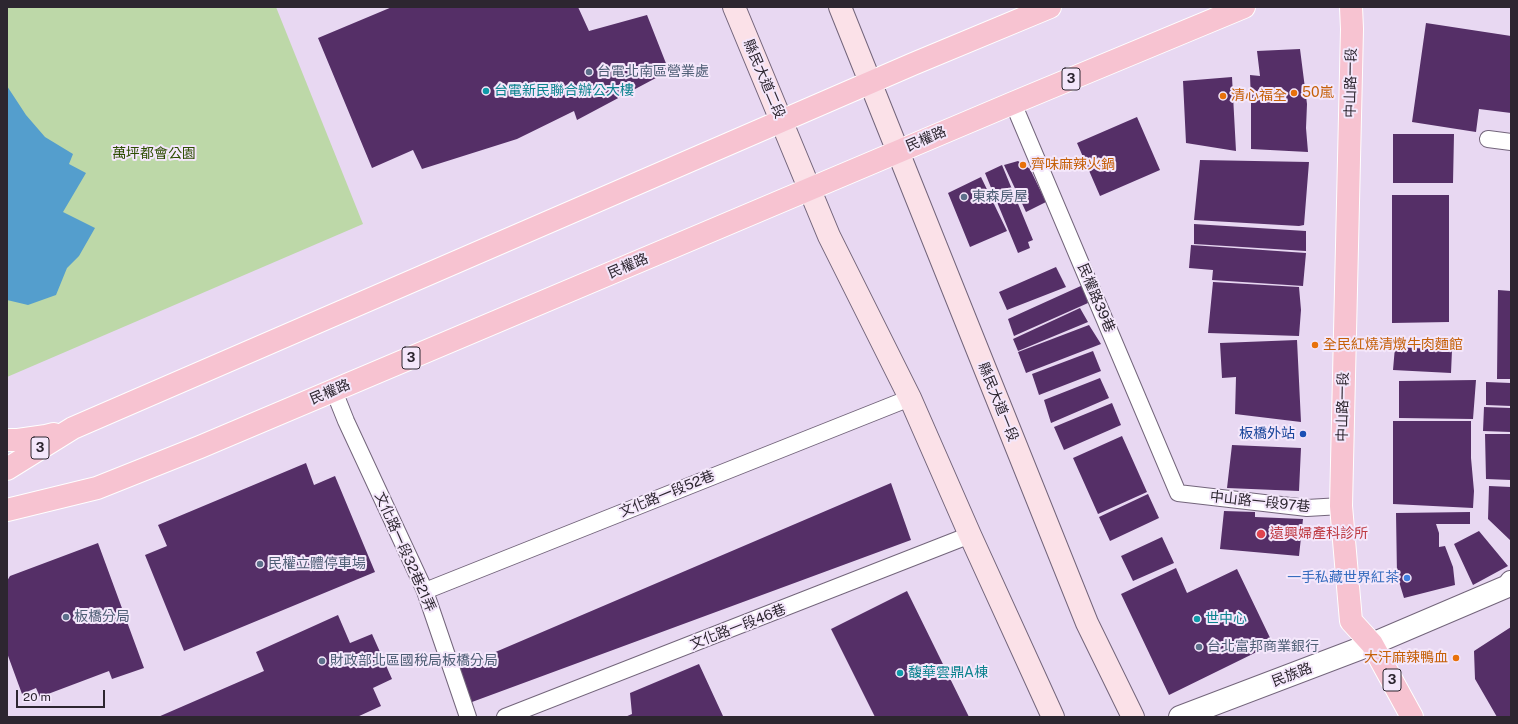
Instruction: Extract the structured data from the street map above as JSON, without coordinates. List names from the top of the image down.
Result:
{
  "streets": {
    "main road": [
      "縣民大道二段",
      "3",
      "中山路一段",
      "民權路",
      "縣民大道一段"
    ],
    "street": ["民族路"],
    "lane": [
      "民權路39巷",
      "文化路一段52巷",
      "中山路一段97巷",
      "文化路一段32巷21弄",
      "文化路一段46巷"
    ]
  },
  "crossings": [
    ["縣民大道二段", "3"],
    ["縣民大道二段", "民權路"],
    ["3", "縣民大道一段"],
    ["中山路一段", "中山路一段97巷"],
    ["中山路一段", "民族路"],
    ["民權路", "民權路39巷"],
    ["民權路", "縣民大道一段"],
    ["民權路", "文化路一段32巷21弄"],
    ["民權路39巷", "中山路一段97巷"],
    ["文化路一段52巷", "文化路一段32巷21弄"]
  ],
  "parks": ["萬坪都會公園"],
  "places": [
    "台電北南區營業處",
    "台電新民聯合辦公大樓",
    "50嵐",
    "清心福全",
    "齊味麻辣火鍋",
    "東森房屋",
    "全民紅燒清燉牛肉麵館",
    "板橋外站",
    "遠興婦產科診所",
    "民權立體停車場",
    "一手私藏世界紅茶",
    "板橋分局",
    "世中心",
    "台北富邦商業銀行",
    "大汗麻辣鴨血",
    "財政部北區國稅局板橋分局",
    "馥華雲鼎A棟"
  ],
  "scale_bar": "20 m"
}
